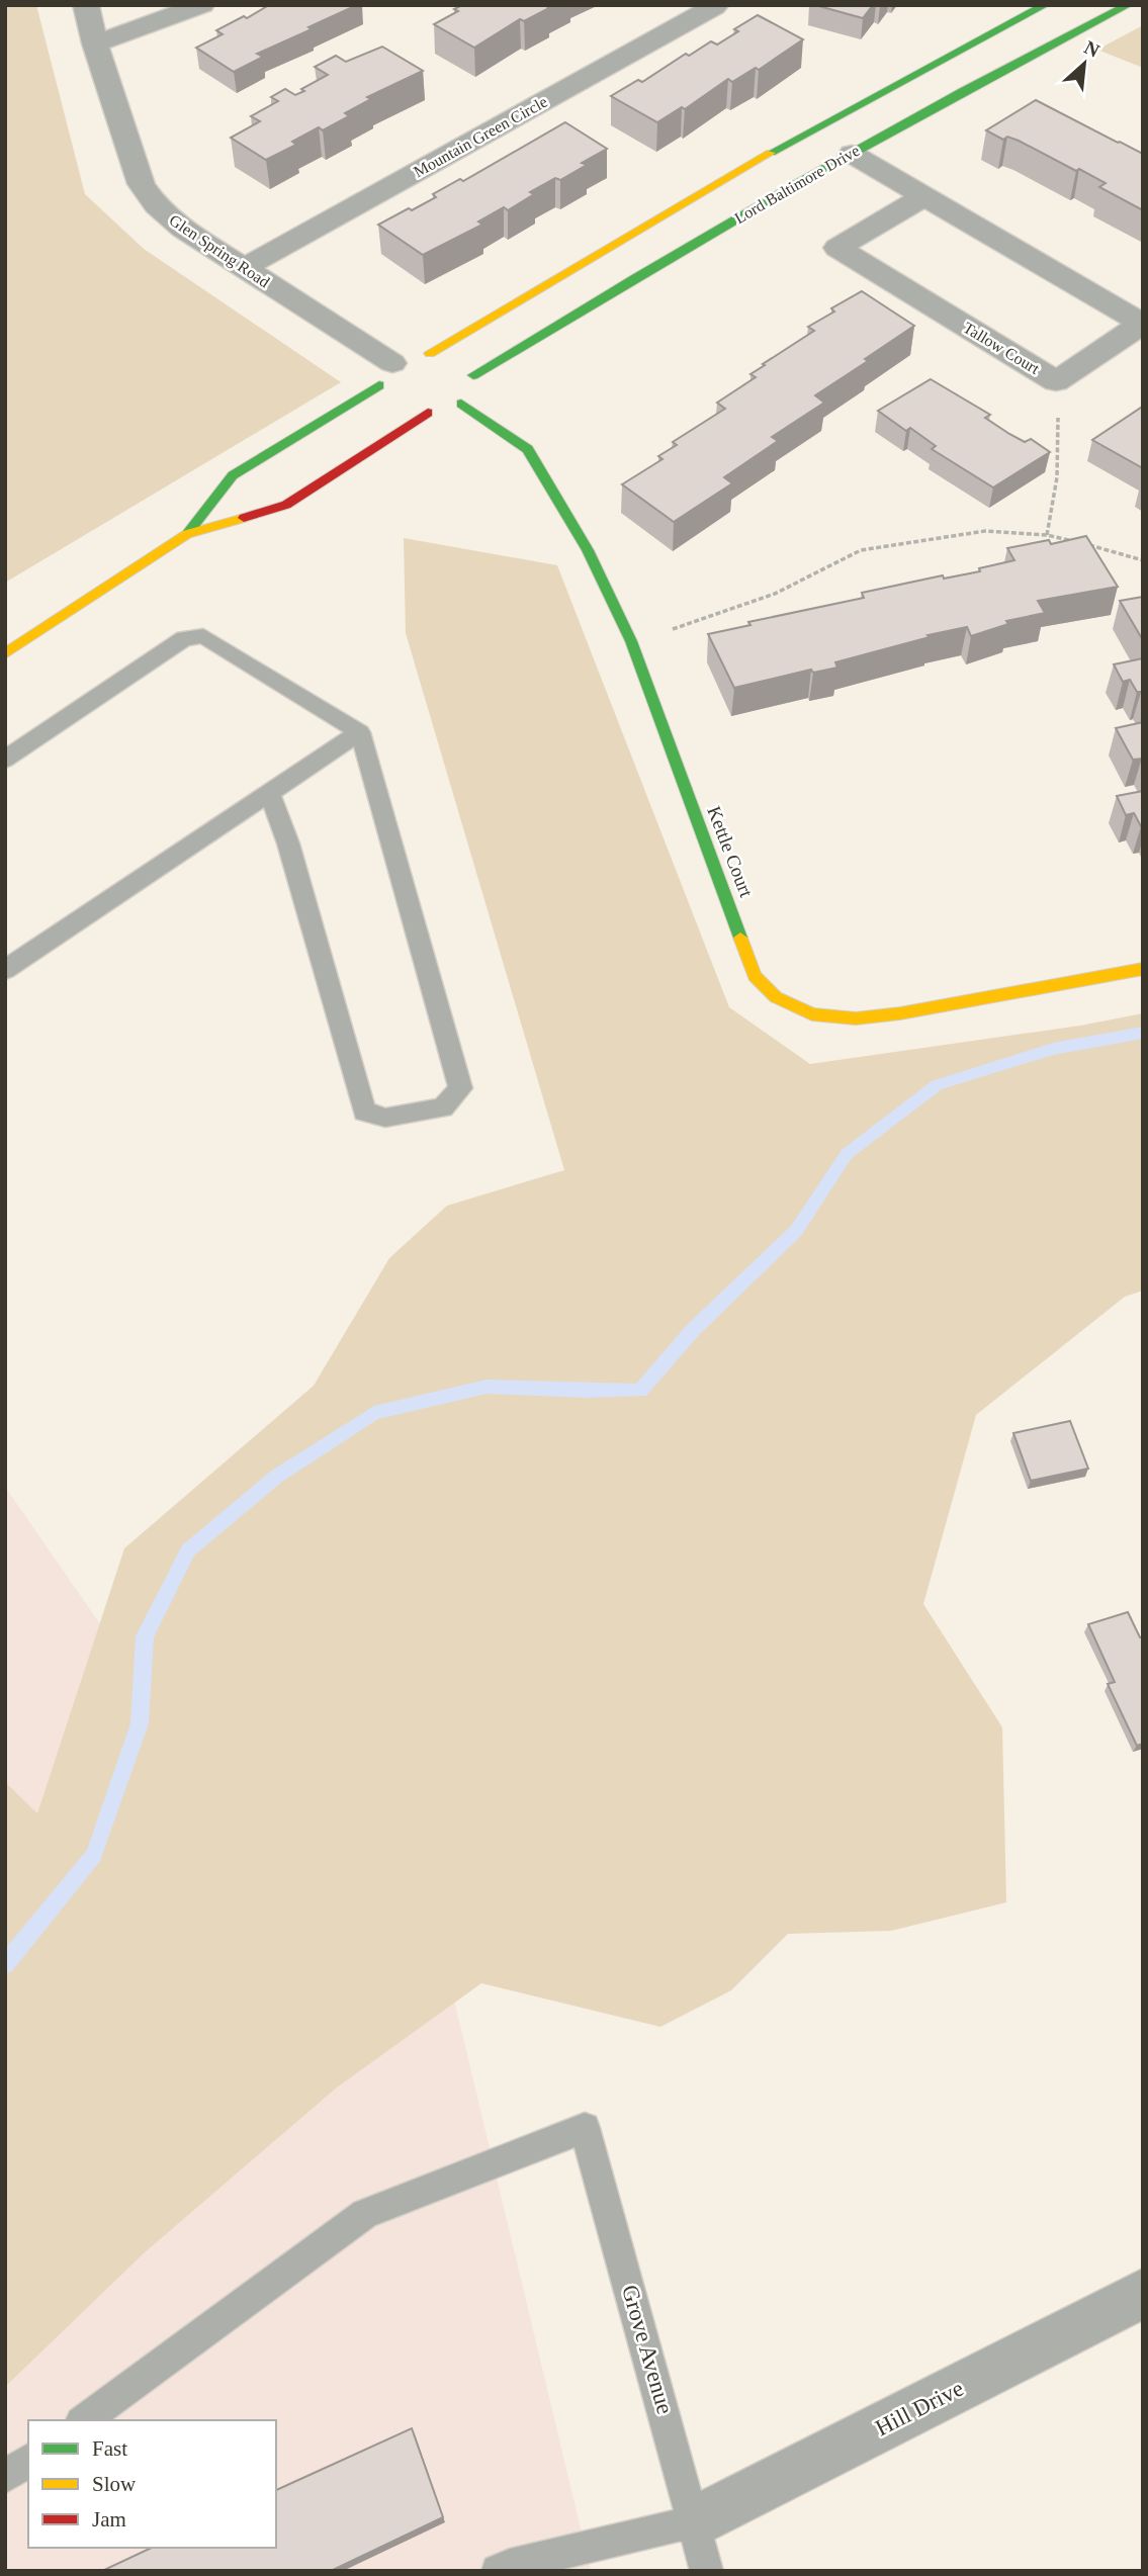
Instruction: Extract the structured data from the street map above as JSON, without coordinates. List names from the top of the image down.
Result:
{
  "streets": {
    "main road": ["Lord Baltimore Drive", "Kettle Court"],
    "street": [
      "Mountain Green Circle",
      "Glen Spring Road",
      "Tallow Court",
      "Hill Drive"
    ],
    "lane": ["Grove Avenue"]
  },
  "crossings": [
    ["Mountain Green Circle", "Glen Spring Road"],
    ["Lord Baltimore Drive", "Glen Spring Road"],
    ["Lord Baltimore Drive", "Tallow Court"],
    ["Lord Baltimore Drive", "Kettle Court"],
    ["Grove Avenue", "Hill Drive"]
  ],
  "legend": ["Fast", "Slow", "Jam"],
  "north": "top right"
}
